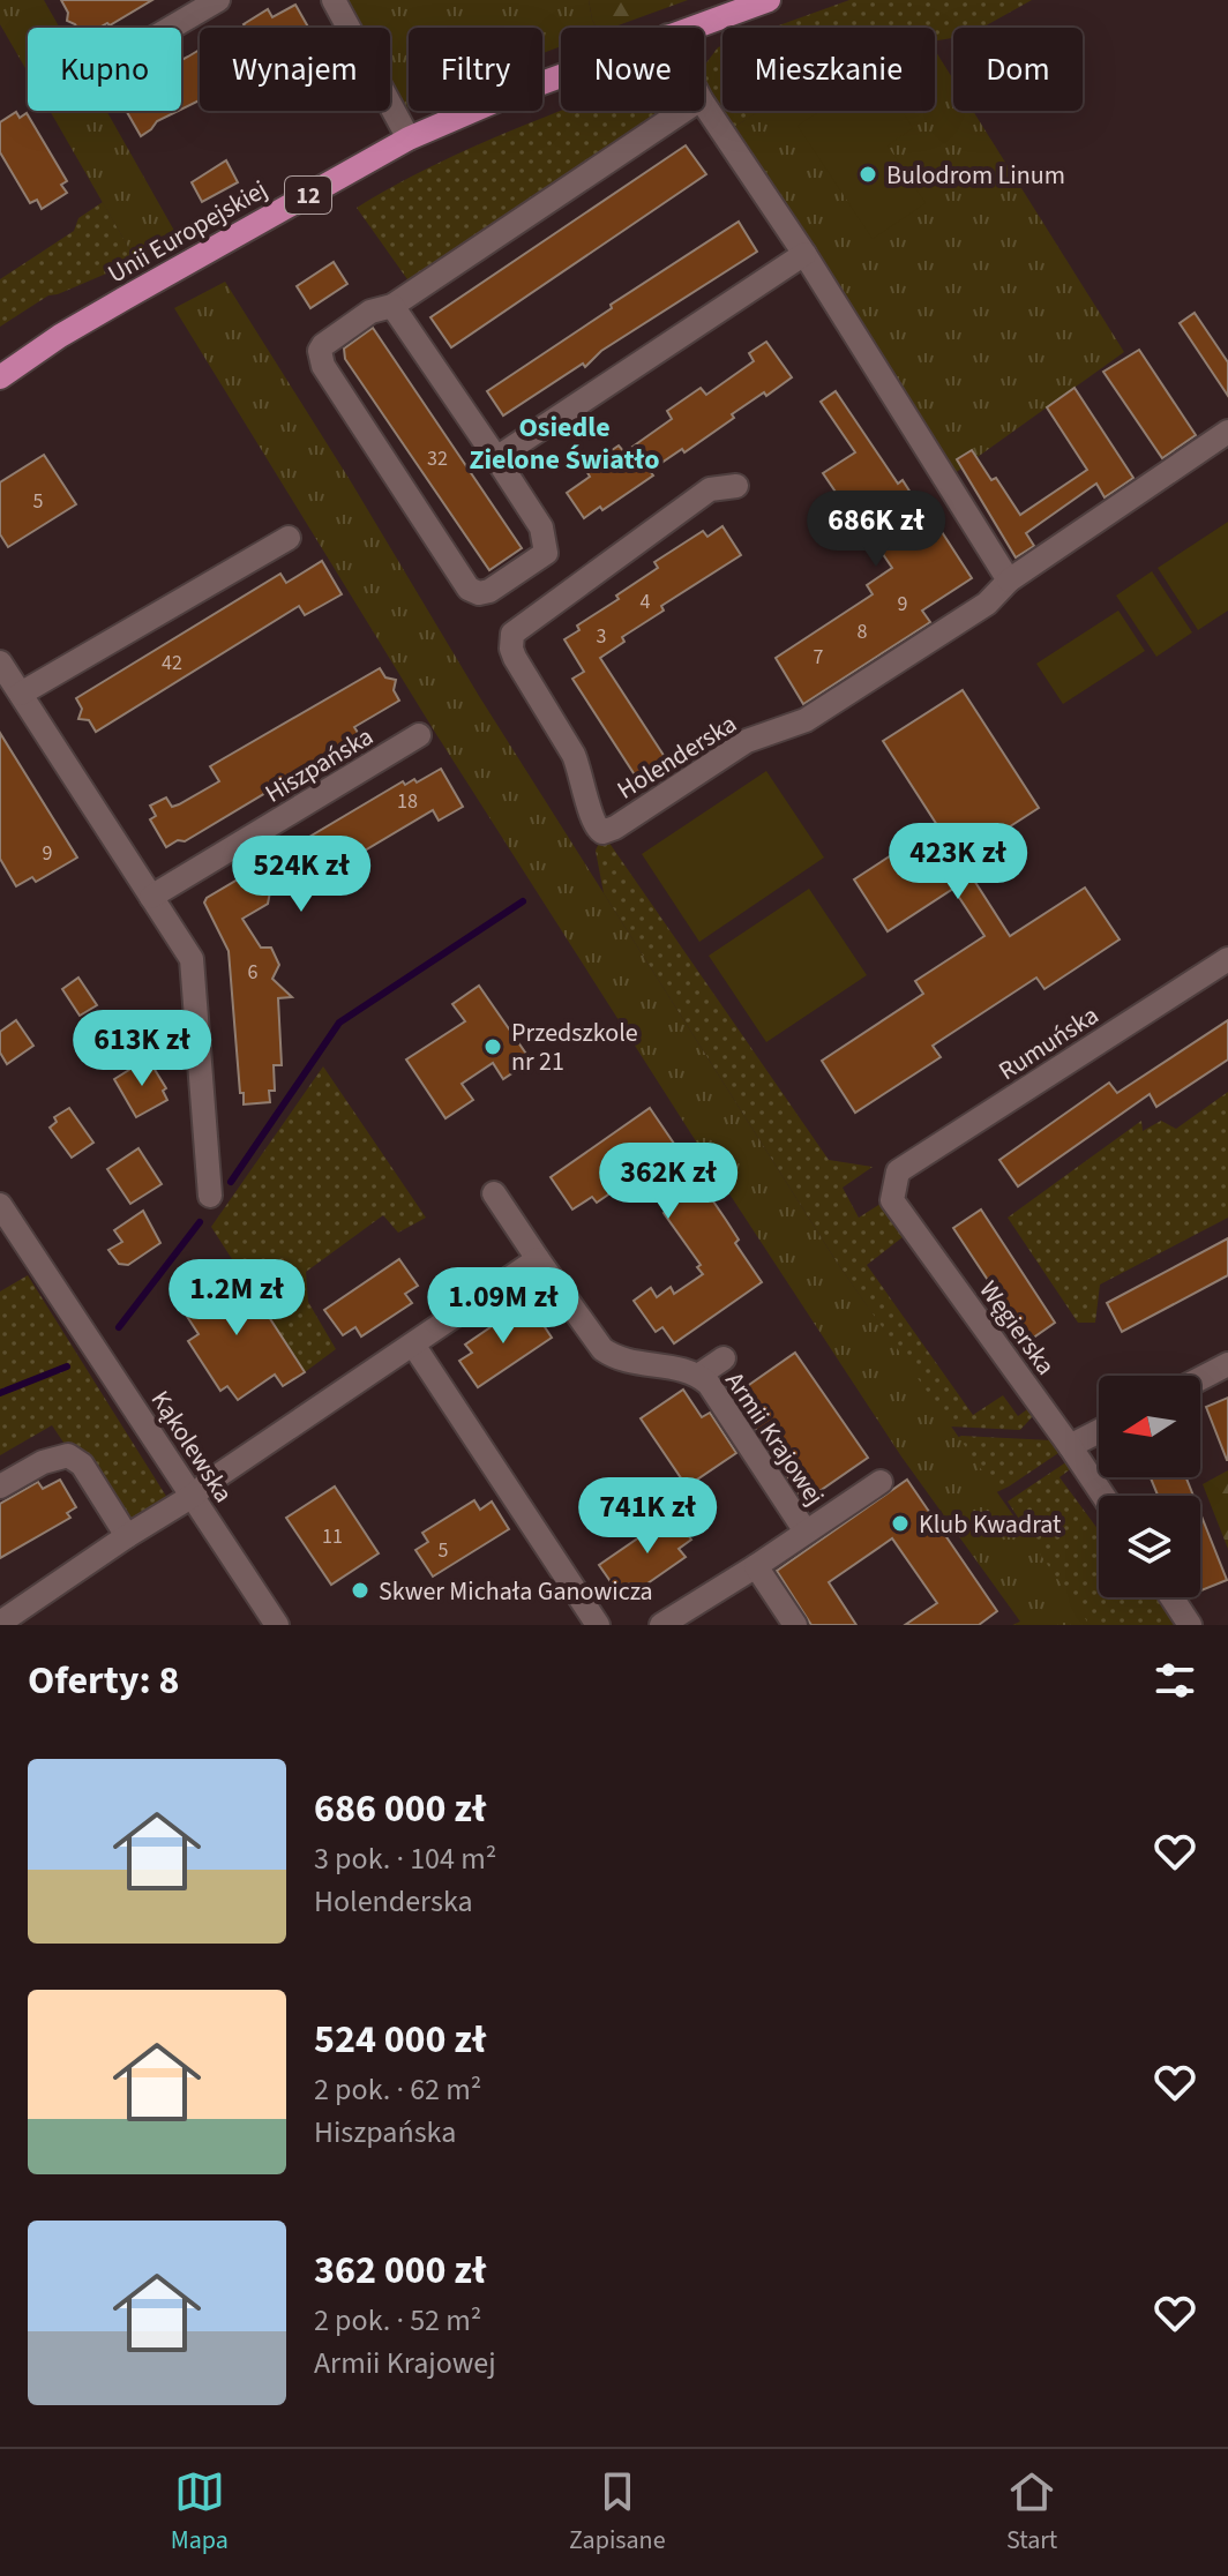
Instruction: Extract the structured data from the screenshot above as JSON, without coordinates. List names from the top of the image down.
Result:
{
  "streets": {
    "main road": ["12", "Unii Europejskiej"],
    "street": [
      "Holenderska",
      "Hiszpańska",
      "Rumuńska",
      "Węgierska",
      "Armii Krajowej",
      "Kąkolewska"
    ]
  },
  "crossings": [
    ["Rumuńska", "Węgierska"]
  ],
  "districts": ["Osiedle Zielone Światło"],
  "places": [
    "Bulodrom Linum",
    "Przedszkole nr 21",
    "Klub Kwadrat",
    "Skwer Michała Ganowicza"
  ],
  "house_numbers": [
    "32",
    "5",
    "4",
    "9",
    "8",
    "3",
    "7",
    "42",
    "18",
    "9",
    "6",
    "11",
    "5"
  ],
  "north": "left",
  "page": {
    "chip": [
      "Kupno",
      "Wynajem",
      "Filtry",
      "Nowe",
      "Mieszkanie",
      "Dom"
    ],
    "price": [
      "686K zł",
      "423K zł",
      "524K zł",
      "613K zł",
      "362K zł",
      "1.2M zł",
      "1.09M zł",
      "741K zł"
    ],
    "heading": "Oferty: 8",
    "list": [
      {
        "name": "686 000 zł",
        "note": "3 pok. · 104 m² · Holenderska"
      },
      {
        "name": "524 000 zł",
        "note": "2 pok. · 62 m² · Hiszpańska"
      },
      {
        "name": "362 000 zł",
        "note": "2 pok. · 52 m² · Armii Krajowej"
      }
    ],
    "tabs": ["Mapa", "Zapisane", "Start"]
  }
}
